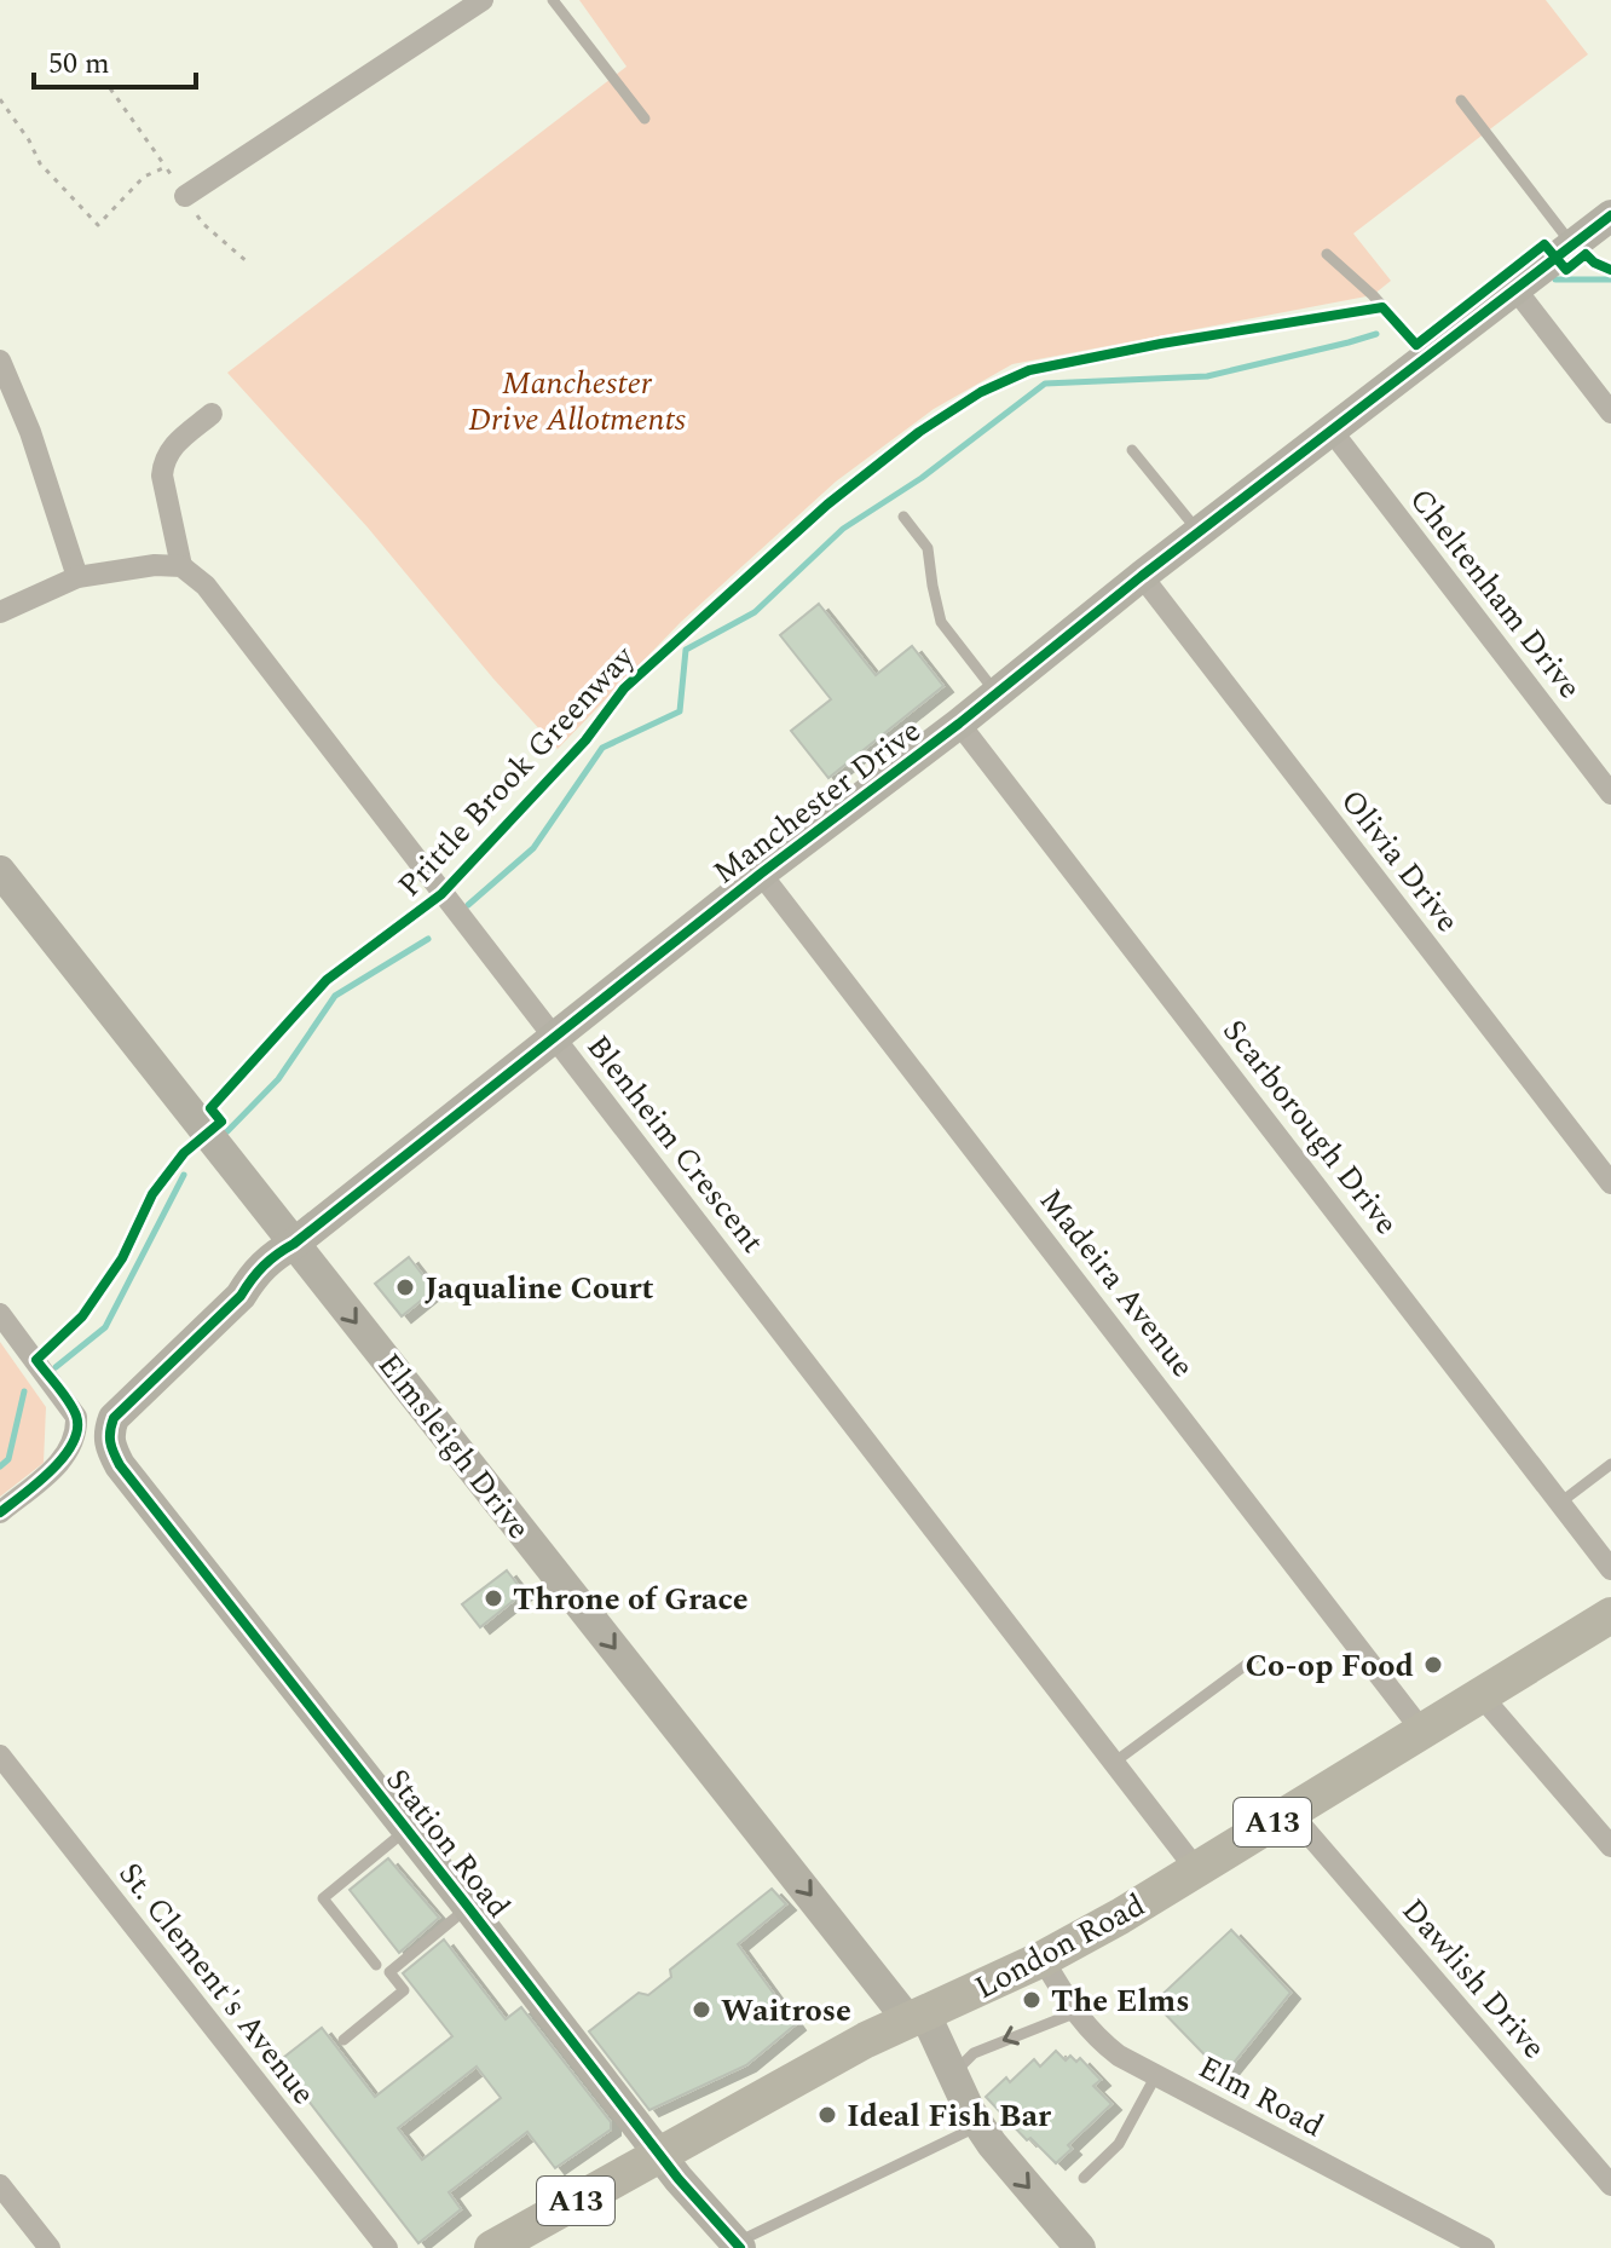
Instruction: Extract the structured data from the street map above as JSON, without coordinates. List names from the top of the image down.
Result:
{
  "streets": {
    "main road": ["A13", "London Road"],
    "street": [
      "Cheltenham Drive",
      "Manchester Drive",
      "Olivia Drive",
      "Scarborough Drive",
      "Blenheim Crescent",
      "Madeira Avenue",
      "Elmsleigh Drive",
      "Station Road",
      "Dawlish Drive",
      "St. Clement's Avenue",
      "Elm Road"
    ],
    "cycle path": ["Prittle Brook Greenway"]
  },
  "crossings": [
    ["Cheltenham Drive", "Manchester Drive"],
    ["Manchester Drive", "Olivia Drive"],
    ["Manchester Drive", "Scarborough Drive"],
    ["Manchester Drive", "Blenheim Crescent"],
    ["Manchester Drive", "Madeira Avenue"],
    ["Manchester Drive", "Elmsleigh Drive"],
    ["Manchester Drive", "Station Road"],
    ["Blenheim Crescent", "London Road"],
    ["Madeira Avenue", "London Road"],
    ["Elmsleigh Drive", "London Road"],
    ["Station Road", "London Road"],
    ["London Road", "Dawlish Drive"],
    ["London Road", "Elm Road"]
  ],
  "one_way": ["Elmsleigh Drive"],
  "parks": ["Manchester Drive Allotments"],
  "places": [
    "Jaqualine Court",
    "Throne of Grace",
    "Co-op Food",
    "The Elms",
    "Waitrose",
    "Ideal Fish Bar"
  ],
  "scale_bar": "50 m"
}
